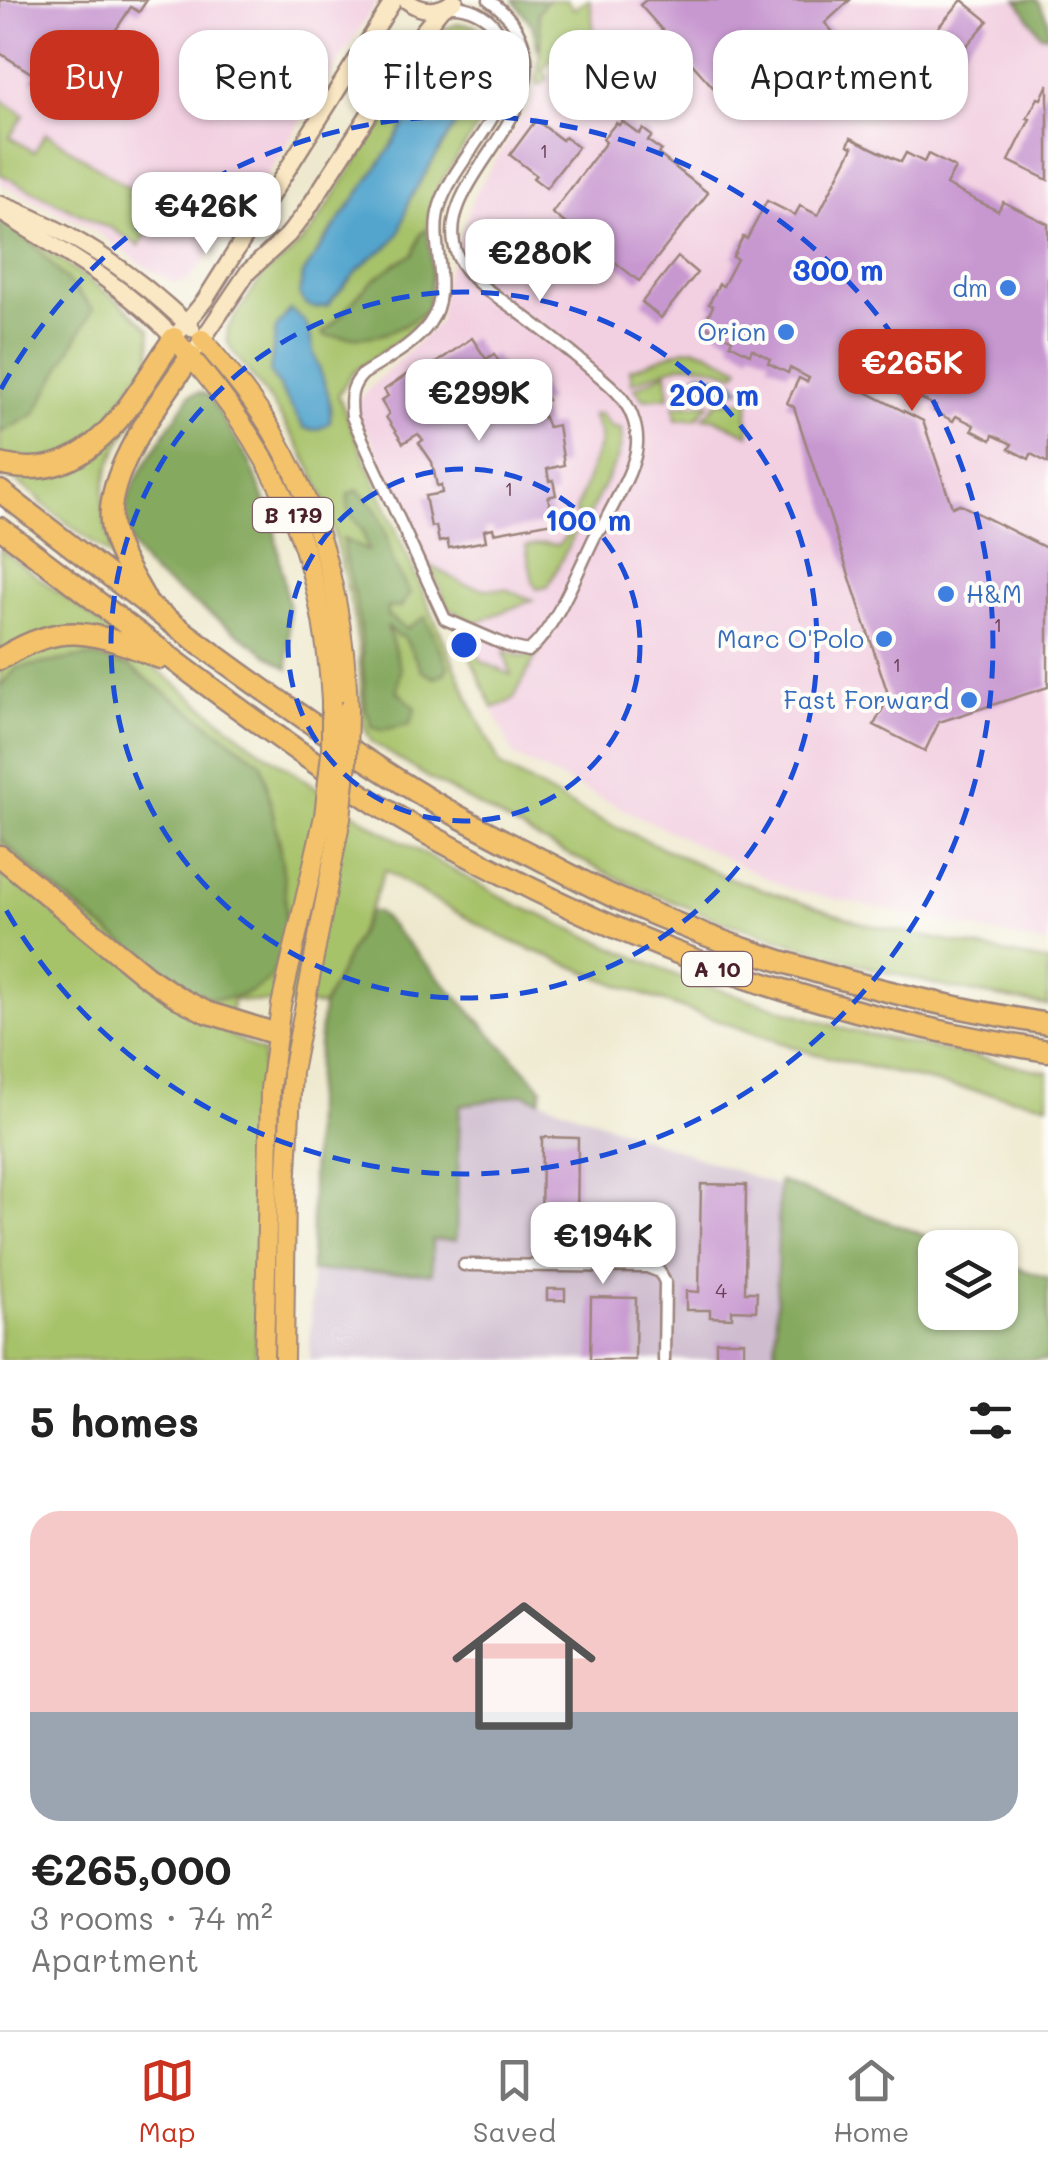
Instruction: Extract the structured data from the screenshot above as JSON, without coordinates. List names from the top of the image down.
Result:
{
  "streets": {
    "highway": ["A 10"],
    "main road": ["B 179"]
  },
  "places": [
    "dm",
    "Orion",
    "H&M",
    "Marc O'Polo",
    "Fast Forward"
  ],
  "house_numbers": [
    "1",
    "1",
    "1",
    "1",
    "4"
  ],
  "page": {
    "chip": [
      "Buy",
      "Rent",
      "Filters",
      "New",
      "Apartment"
    ],
    "price": [
      "€426K",
      "€280K",
      "€265K",
      "€299K",
      "€194K"
    ],
    "heading": "5 homes",
    "list": [
      {
        "name": "€265,000",
        "note": "3 rooms · 74 m² · Apartment"
      }
    ],
    "tabs": ["Map", "Saved", "Home"]
  },
  "rings": ["300 m", "200 m", "100 m"]
}
